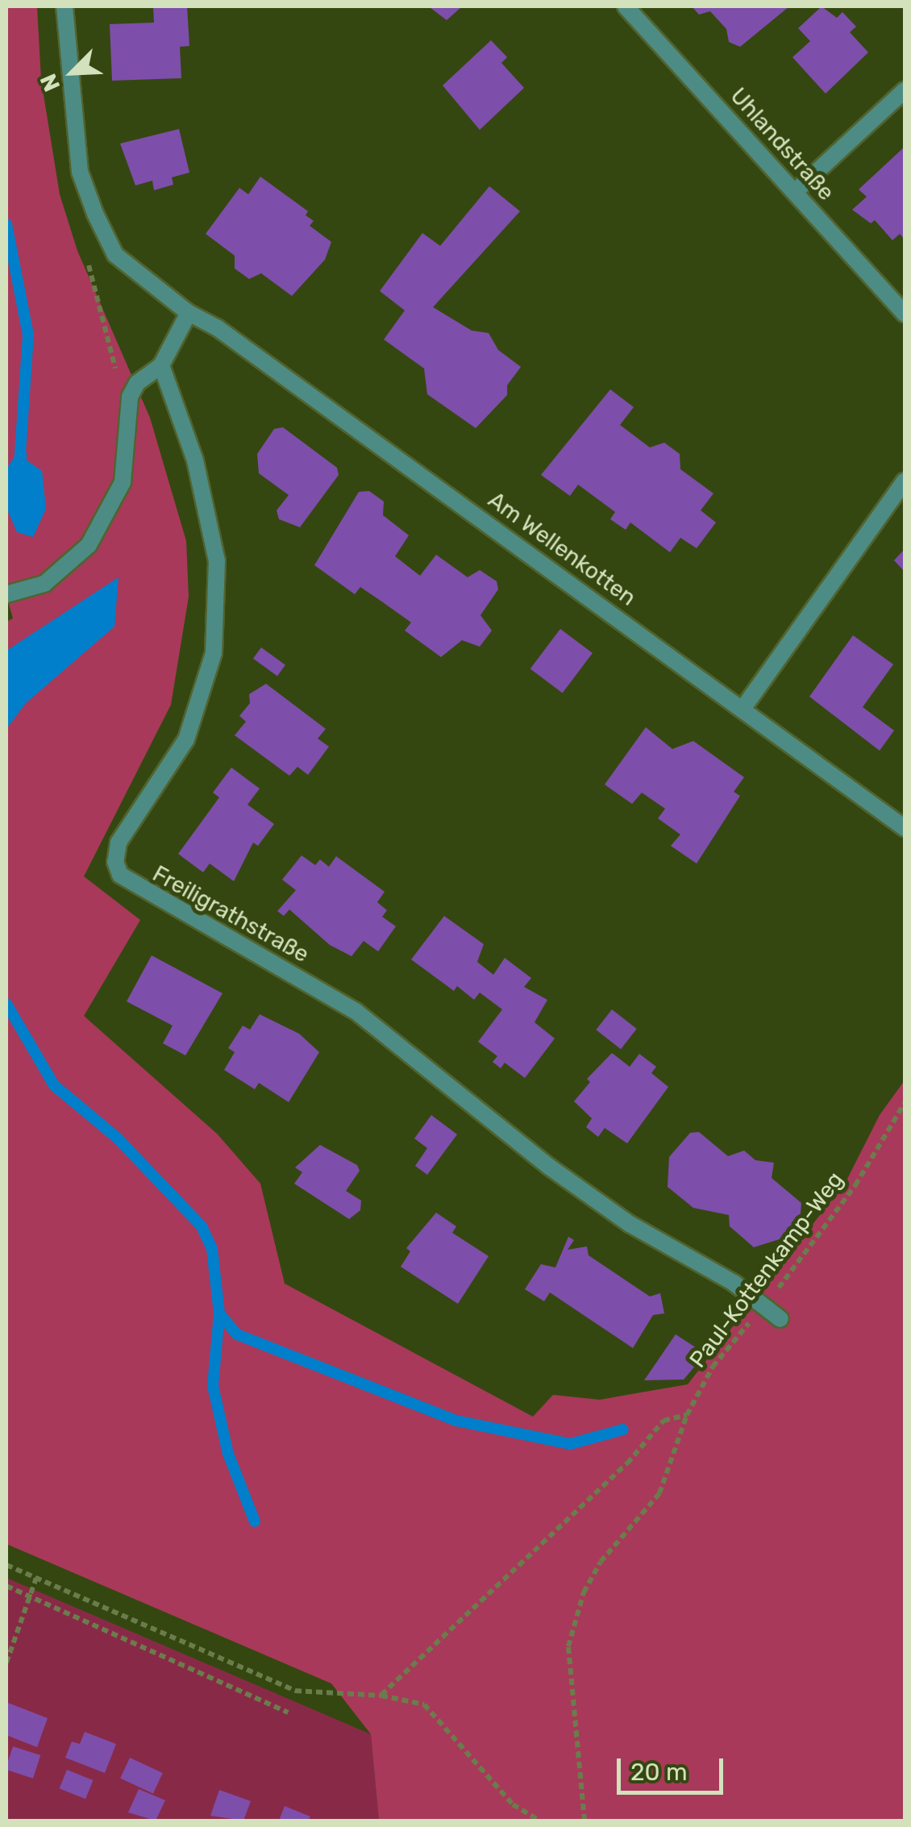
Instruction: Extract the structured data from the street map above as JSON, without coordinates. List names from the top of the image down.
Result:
{
  "streets": {
    "street": ["Uhlandstraße", "Am Wellenkotten", "Freiligrathstraße"],
    "path": ["Paul-Kottenkamp-Weg"]
  },
  "crossings": [
    ["Freiligrathstraße", "Paul-Kottenkamp-Weg"]
  ],
  "scale_bar": "20 m",
  "north": "bottom left"
}
